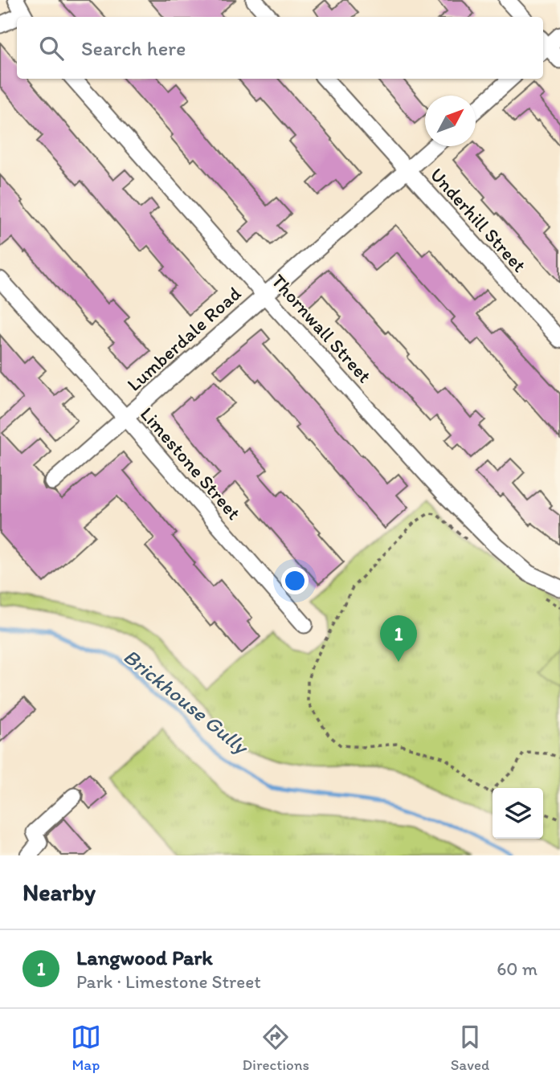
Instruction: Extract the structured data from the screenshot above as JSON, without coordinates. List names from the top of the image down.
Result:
{
  "streets": {
    "street": [
      "Underhill Street",
      "Thornwall Street",
      "Lumberdale Road",
      "Limestone Street"
    ]
  },
  "crossings": [
    ["Underhill Street", "Lumberdale Road"],
    ["Thornwall Street", "Lumberdale Road"],
    ["Lumberdale Road", "Limestone Street"]
  ],
  "water": ["Brickhouse Gully"],
  "north": "top right",
  "page": {
    "search": "Search here",
    "pins": "1",
    "heading": "Nearby",
    "list": [
      {
        "mark": "1",
        "name": "Langwood Park",
        "note": "Park · Limestone Street",
        "value": "60 m"
      }
    ],
    "nav": ["Map", "Directions", "Saved"]
  }
}
